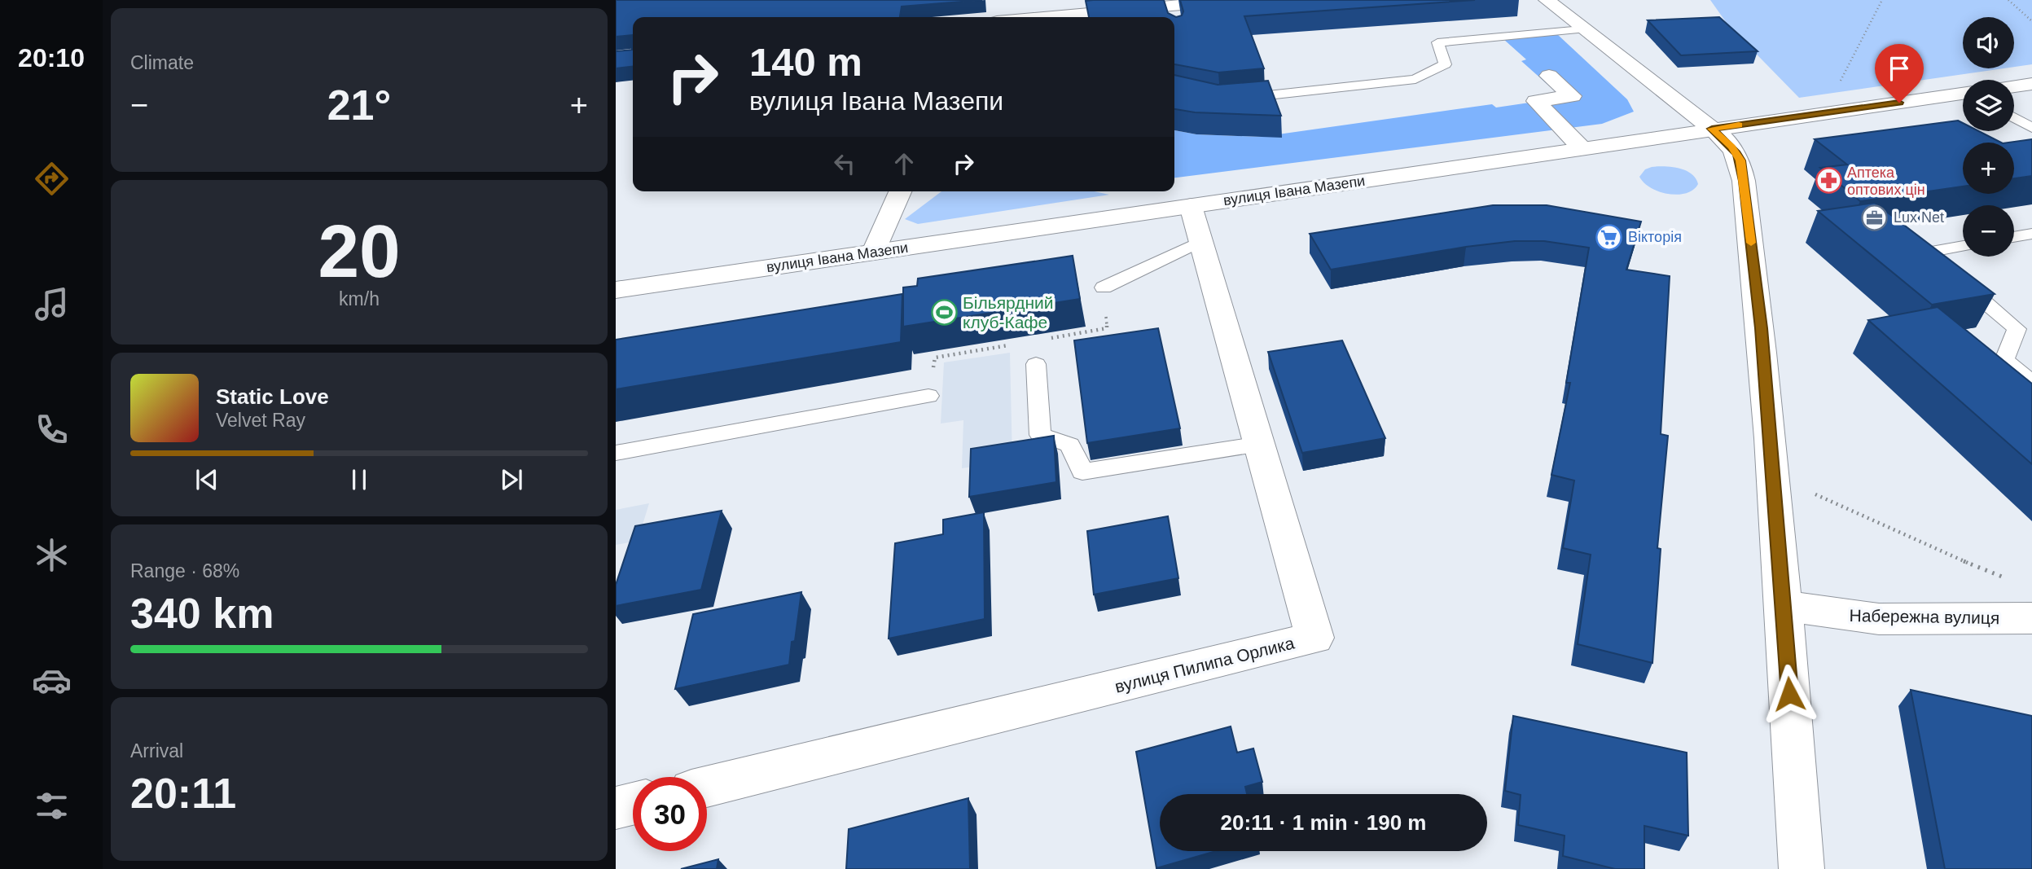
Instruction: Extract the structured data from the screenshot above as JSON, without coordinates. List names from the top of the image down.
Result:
{
  "streets": {
    "street": ["вулиця Івана Мазепи", "Набережна вулиця", "вулиця Пилипа Орлика"]
  },
  "crossings": [
    ["вулиця Івана Мазепи", "вулиця Пилипа Орлика"]
  ],
  "places": {
    "pharmacy": ["Аптека оптових цін"],
    "office": ["Lux Net"],
    "supermarket": ["Вікторія"],
    "sports": ["Більярдний клуб-Кафе"]
  },
  "page": {
    "tabs": "20:10",
    "tile": [
      "Climate",
      ["20", "km/h"],
      ["Range · 68%", "340 km"],
      ["Arrival", "20:11"]
    ],
    "map_buttons": ["+", "−"],
    "turn": ["140 m", "вулиця Івана Мазепи"],
    "heat": ["−", "21°", "+"],
    "song": ["Static Love", "Velvet Ray"],
    "limit": "30",
    "trip": "20:11 · 1 min · 190 m"
  }
}
